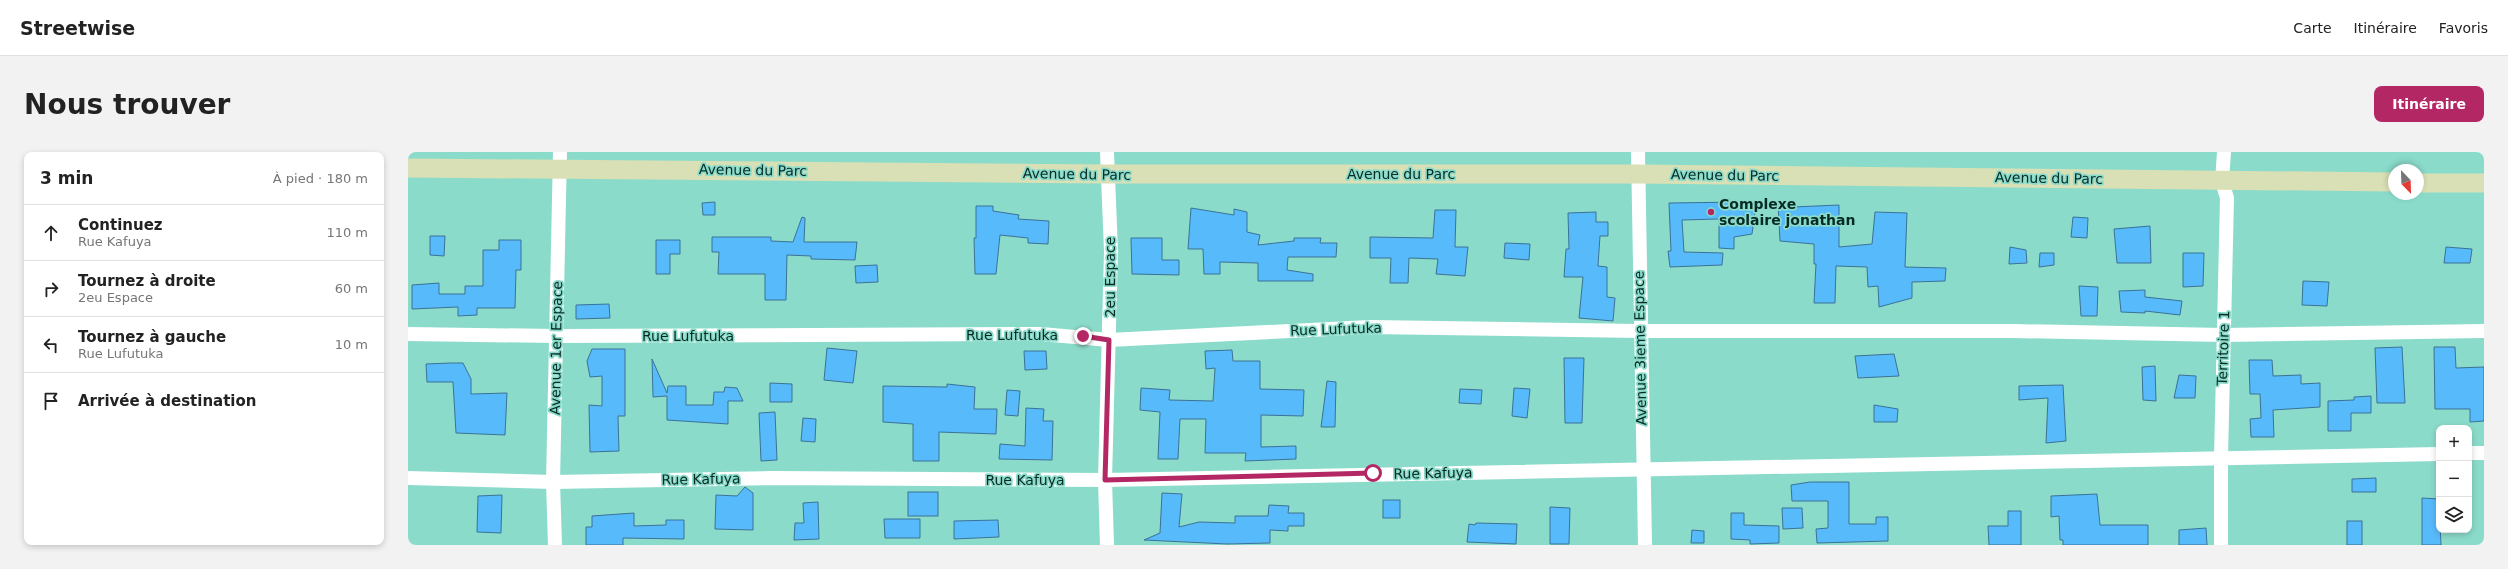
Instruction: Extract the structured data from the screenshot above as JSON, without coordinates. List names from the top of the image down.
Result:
{
  "streets": {
    "street": [
      "Avenue du Parc",
      "2eu Espace",
      "Rue Lufutuka",
      "Avenue 1er Espace",
      "Avenue 3ieme Espace",
      "Territoire 1",
      "Rue Kafuya"
    ]
  },
  "crossings": [
    ["Avenue du Parc", "2eu Espace"],
    ["Avenue du Parc", "Avenue 1er Espace"],
    ["Avenue du Parc", "Avenue 3ieme Espace"],
    ["Avenue du Parc", "Territoire 1"],
    ["2eu Espace", "Rue Lufutuka"],
    ["2eu Espace", "Rue Kafuya"],
    ["Rue Lufutuka", "Avenue 1er Espace"],
    ["Rue Lufutuka", "Avenue 3ieme Espace"],
    ["Rue Lufutuka", "Territoire 1"],
    ["Avenue 1er Espace", "Rue Kafuya"],
    ["Avenue 3ieme Espace", "Rue Kafuya"],
    ["Territoire 1", "Rue Kafuya"]
  ],
  "places": ["Complexe scolaire jonathan"],
  "north": "bottom right",
  "page": {
    "header": "Streetwise",
    "nav": ["Carte", "Itinéraire", "Favoris"],
    "buttons": "Itinéraire",
    "title": "Nous trouver",
    "heading": ["3 min", "À pied · 180 m"],
    "list": [
      ["Continuez", "Rue Kafuya", "110 m"],
      ["Tournez à droite", "2eu Espace", "60 m"],
      ["Tournez à gauche", "Rue Lufutuka", "10 m"],
      "Arrivée à destination"
    ],
    "map_buttons": ["+", "−"]
  }
}
